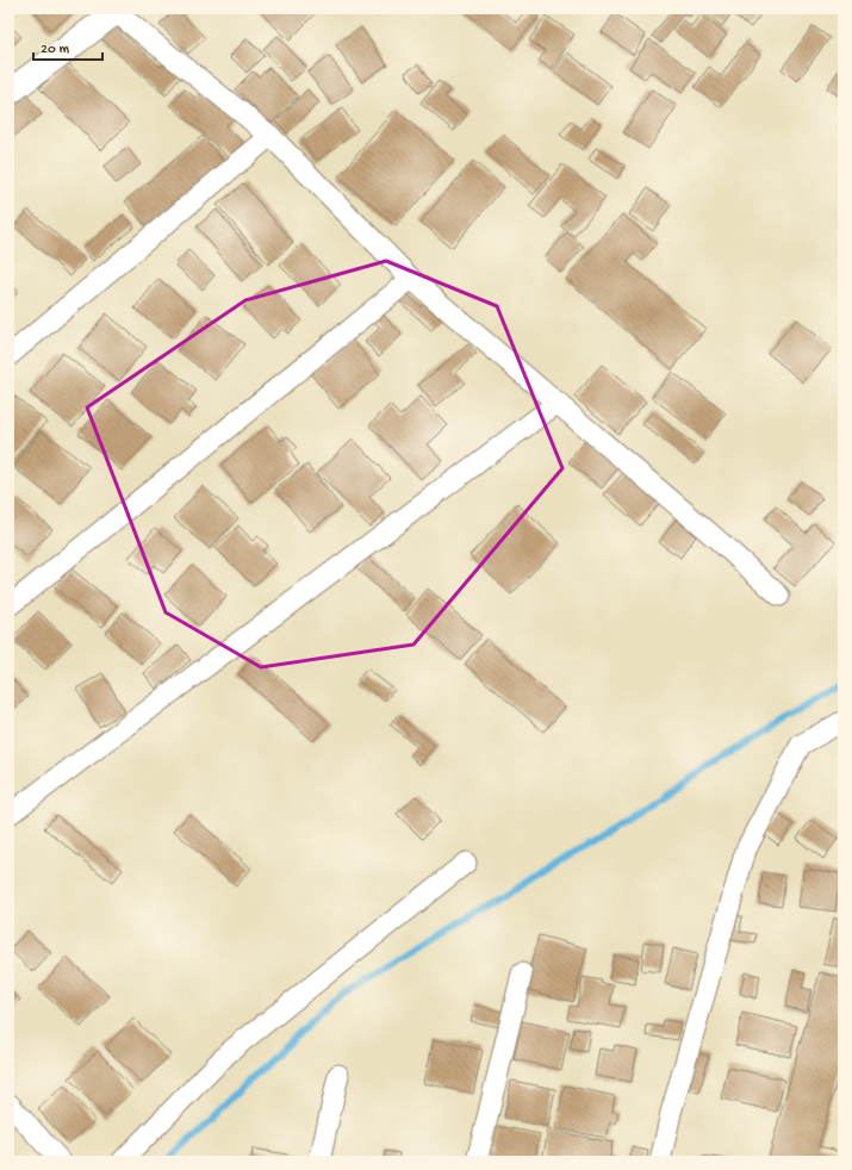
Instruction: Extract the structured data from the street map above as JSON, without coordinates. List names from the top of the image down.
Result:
{
  "scale_bar": "20 m"
}
